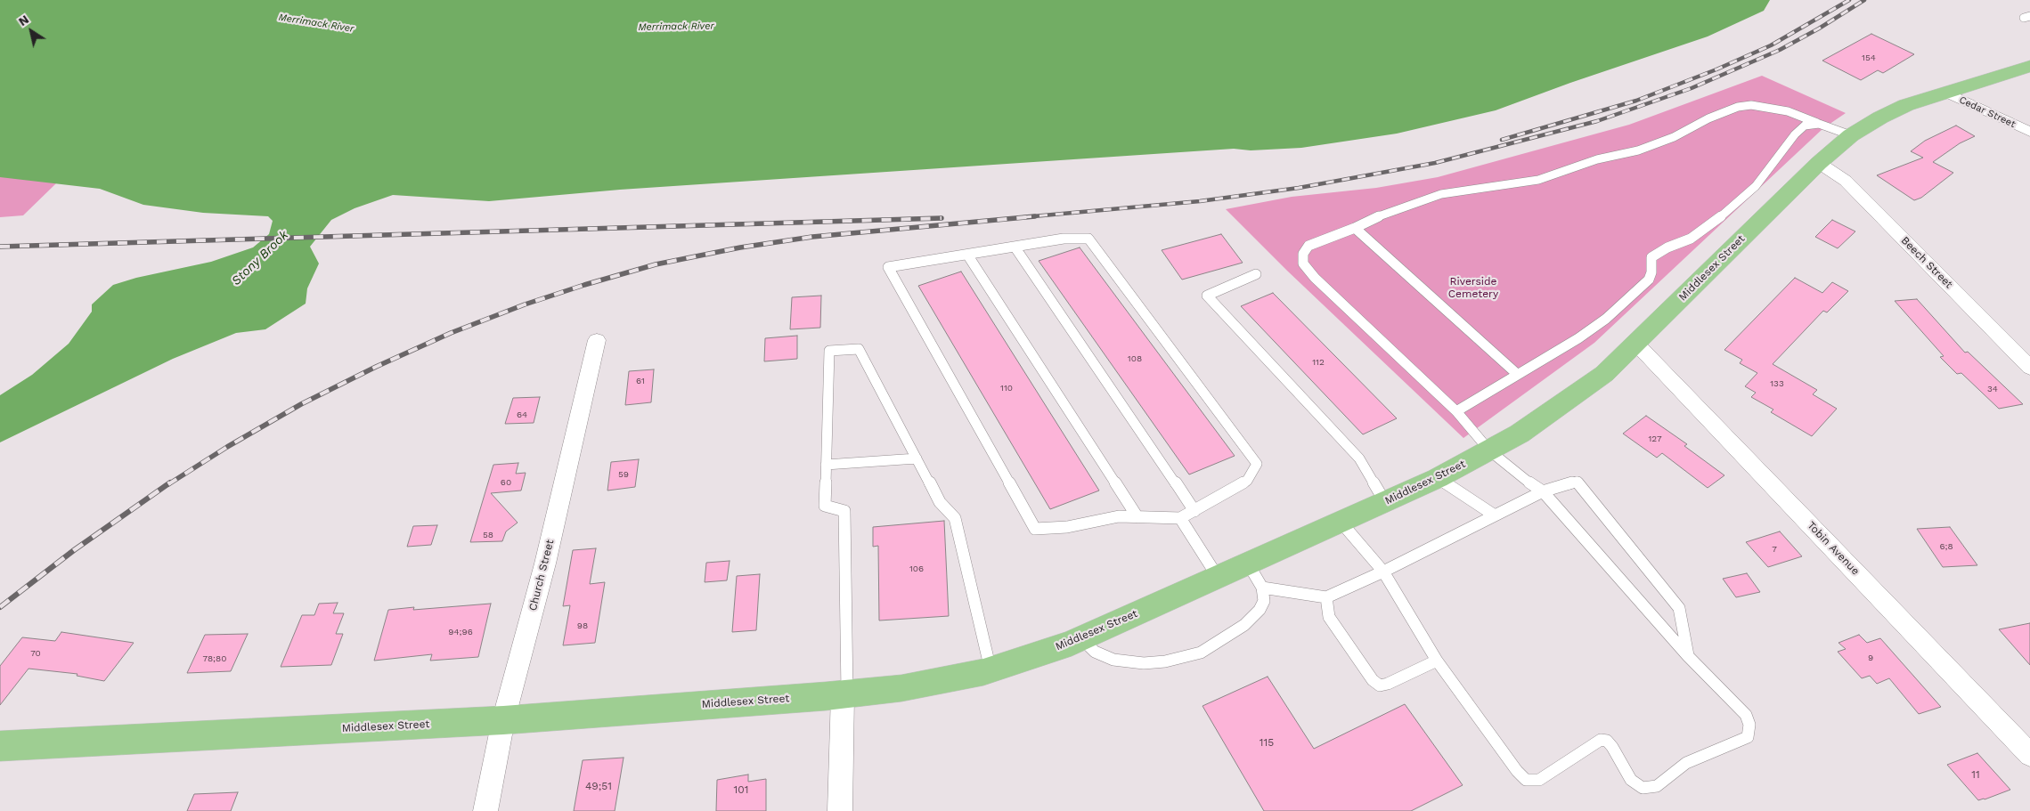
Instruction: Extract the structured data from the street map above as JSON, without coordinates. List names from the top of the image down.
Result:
{
  "streets": {
    "main road": ["Middlesex Street"],
    "street": [
      "Cedar Street",
      "Beech Street",
      "Tobin Avenue",
      "Church Street"
    ]
  },
  "crossings": [
    ["Cedar Street", "Middlesex Street"],
    ["Beech Street", "Middlesex Street"],
    ["Middlesex Street", "Tobin Avenue"],
    ["Middlesex Street", "Church Street"]
  ],
  "water": ["Merrimack River", "Stony Brook"],
  "parks": ["Riverside Cemetery"],
  "house_numbers": [
    "154",
    "108",
    "112",
    "61",
    "133",
    "110",
    "34",
    "64",
    "127",
    "59",
    "60",
    "58",
    "6;8",
    "7",
    "106",
    "98",
    "94;96",
    "70",
    "9",
    "78;80",
    "115",
    "11",
    "49;51",
    "101"
  ],
  "north": "top left"
}
